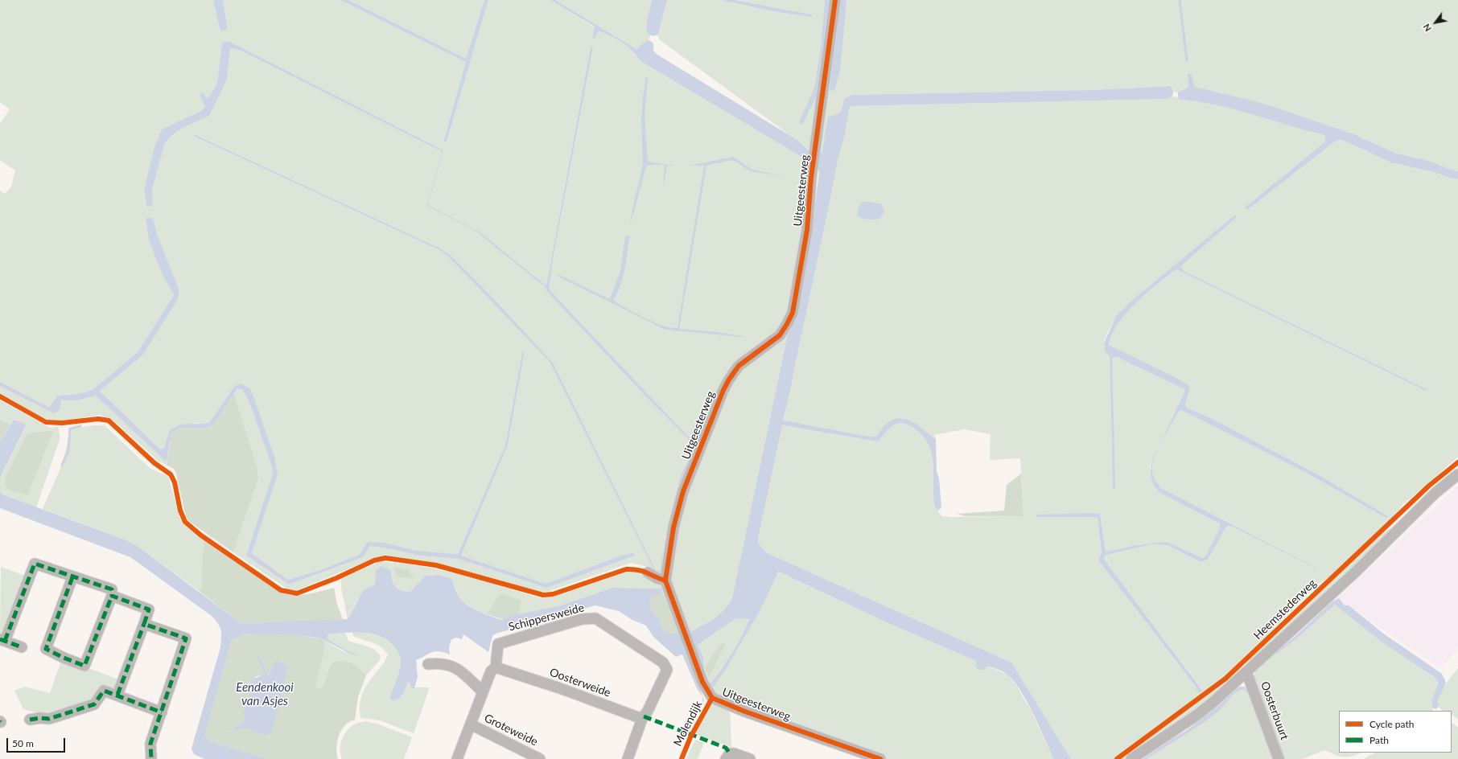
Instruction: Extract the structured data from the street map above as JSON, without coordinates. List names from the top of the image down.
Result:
{
  "streets": {
    "street": [
      "Uitgeesterweg",
      "Heemstederweg",
      "Schippersweide",
      "Oosterweide",
      "Oosterbuurt",
      "Groteweide"
    ],
    "cycle path": ["Molendijk"]
  },
  "crossings": [
    ["Heemstederweg", "Oosterbuurt"],
    ["Schippersweide", "Oosterweide"]
  ],
  "water": ["Eendenkooi van Asjes"],
  "legend": ["Cycle path", "Path"],
  "scale_bar": "50 m",
  "north": "bottom left"
}
